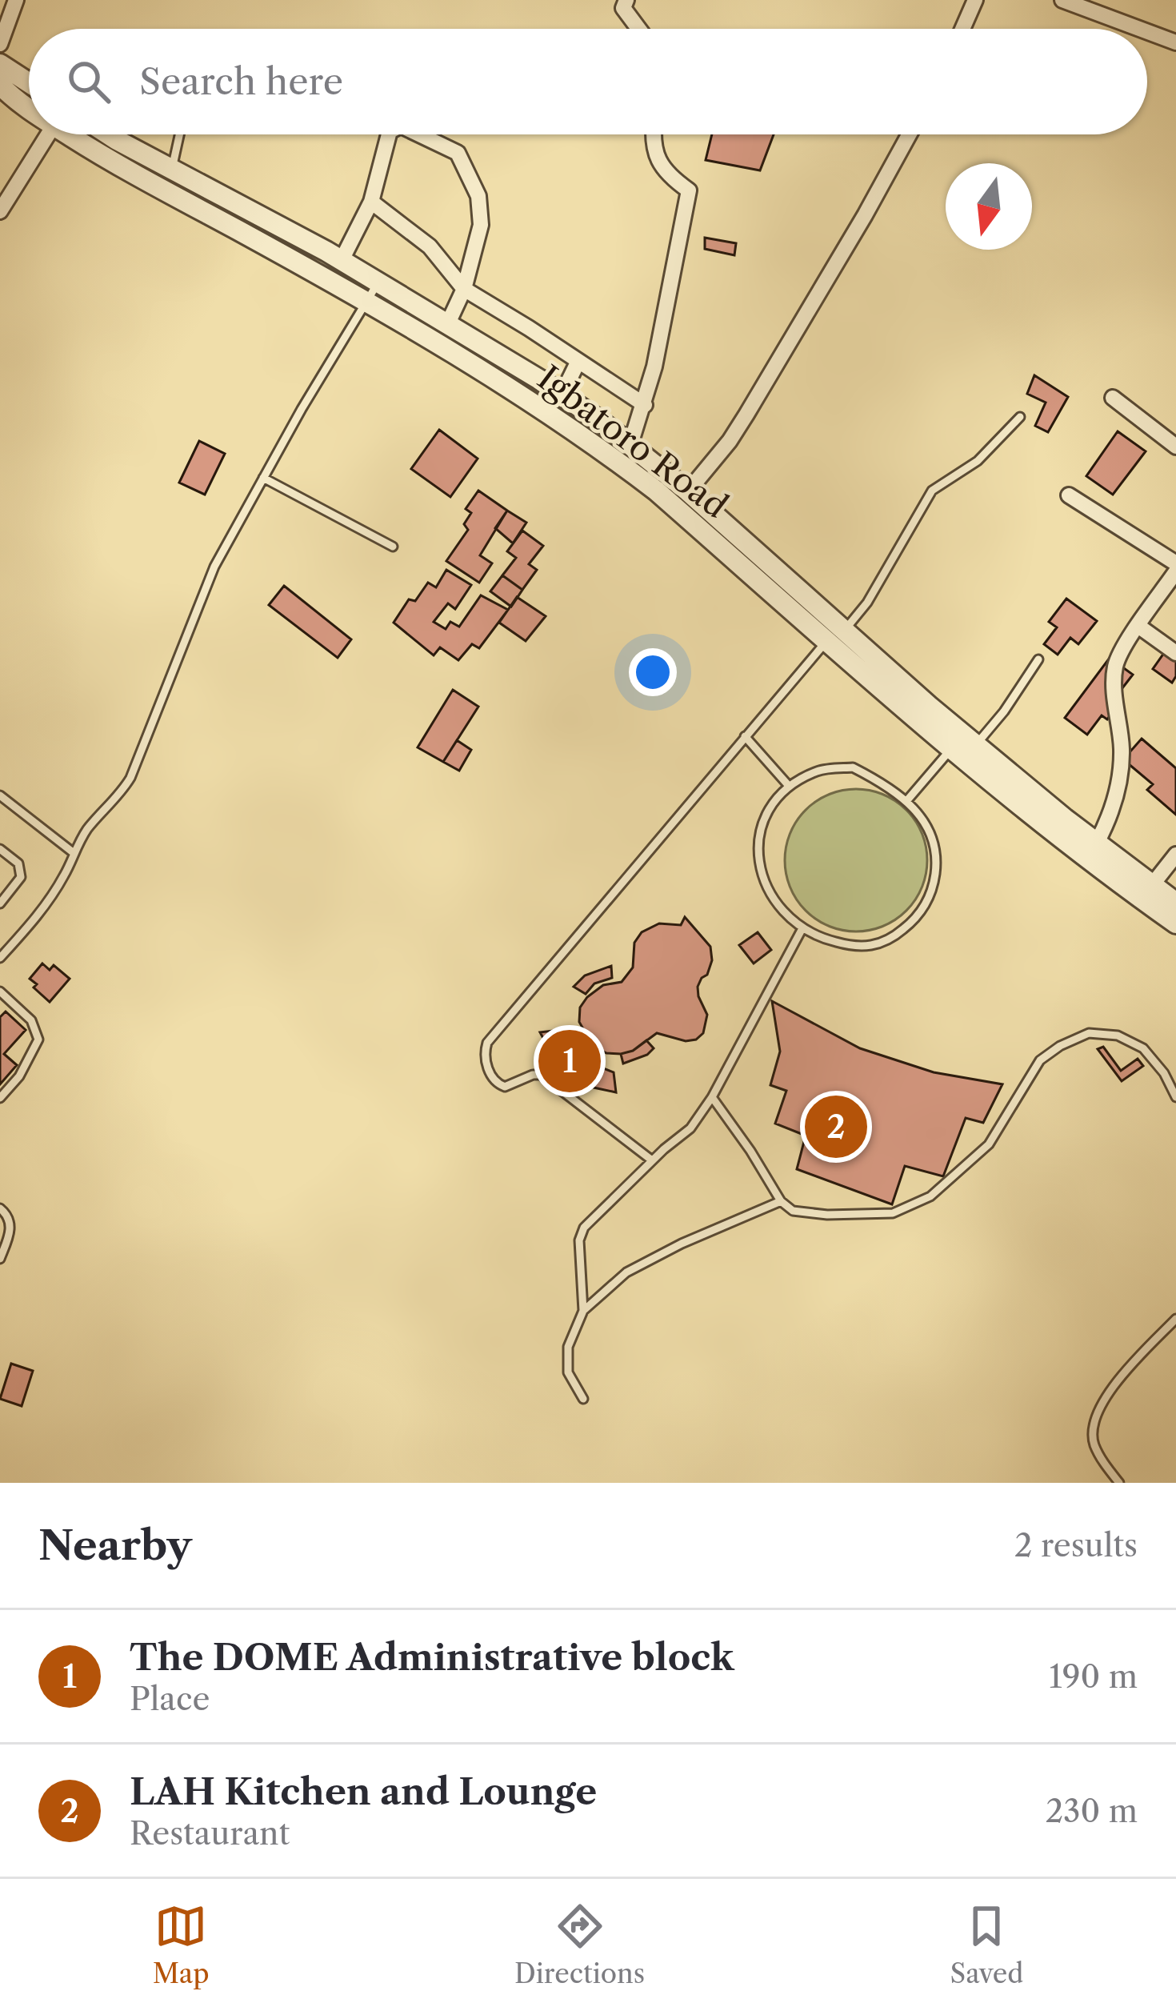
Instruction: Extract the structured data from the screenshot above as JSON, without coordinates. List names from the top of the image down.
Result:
{
  "streets": {
    "street": ["Igbatoro Road"]
  },
  "north": "bottom",
  "page": {
    "search": "Search here",
    "pins": ["1", "2"],
    "heading": ["Nearby", "2 results"],
    "list": [
      {
        "mark": "1",
        "name": "The DOME Administrative block",
        "note": "Place",
        "value": "190 m"
      },
      {
        "mark": "2",
        "name": "LAH Kitchen and Lounge",
        "note": "Restaurant",
        "value": "230 m"
      }
    ],
    "nav": ["Map", "Directions", "Saved"]
  }
}
